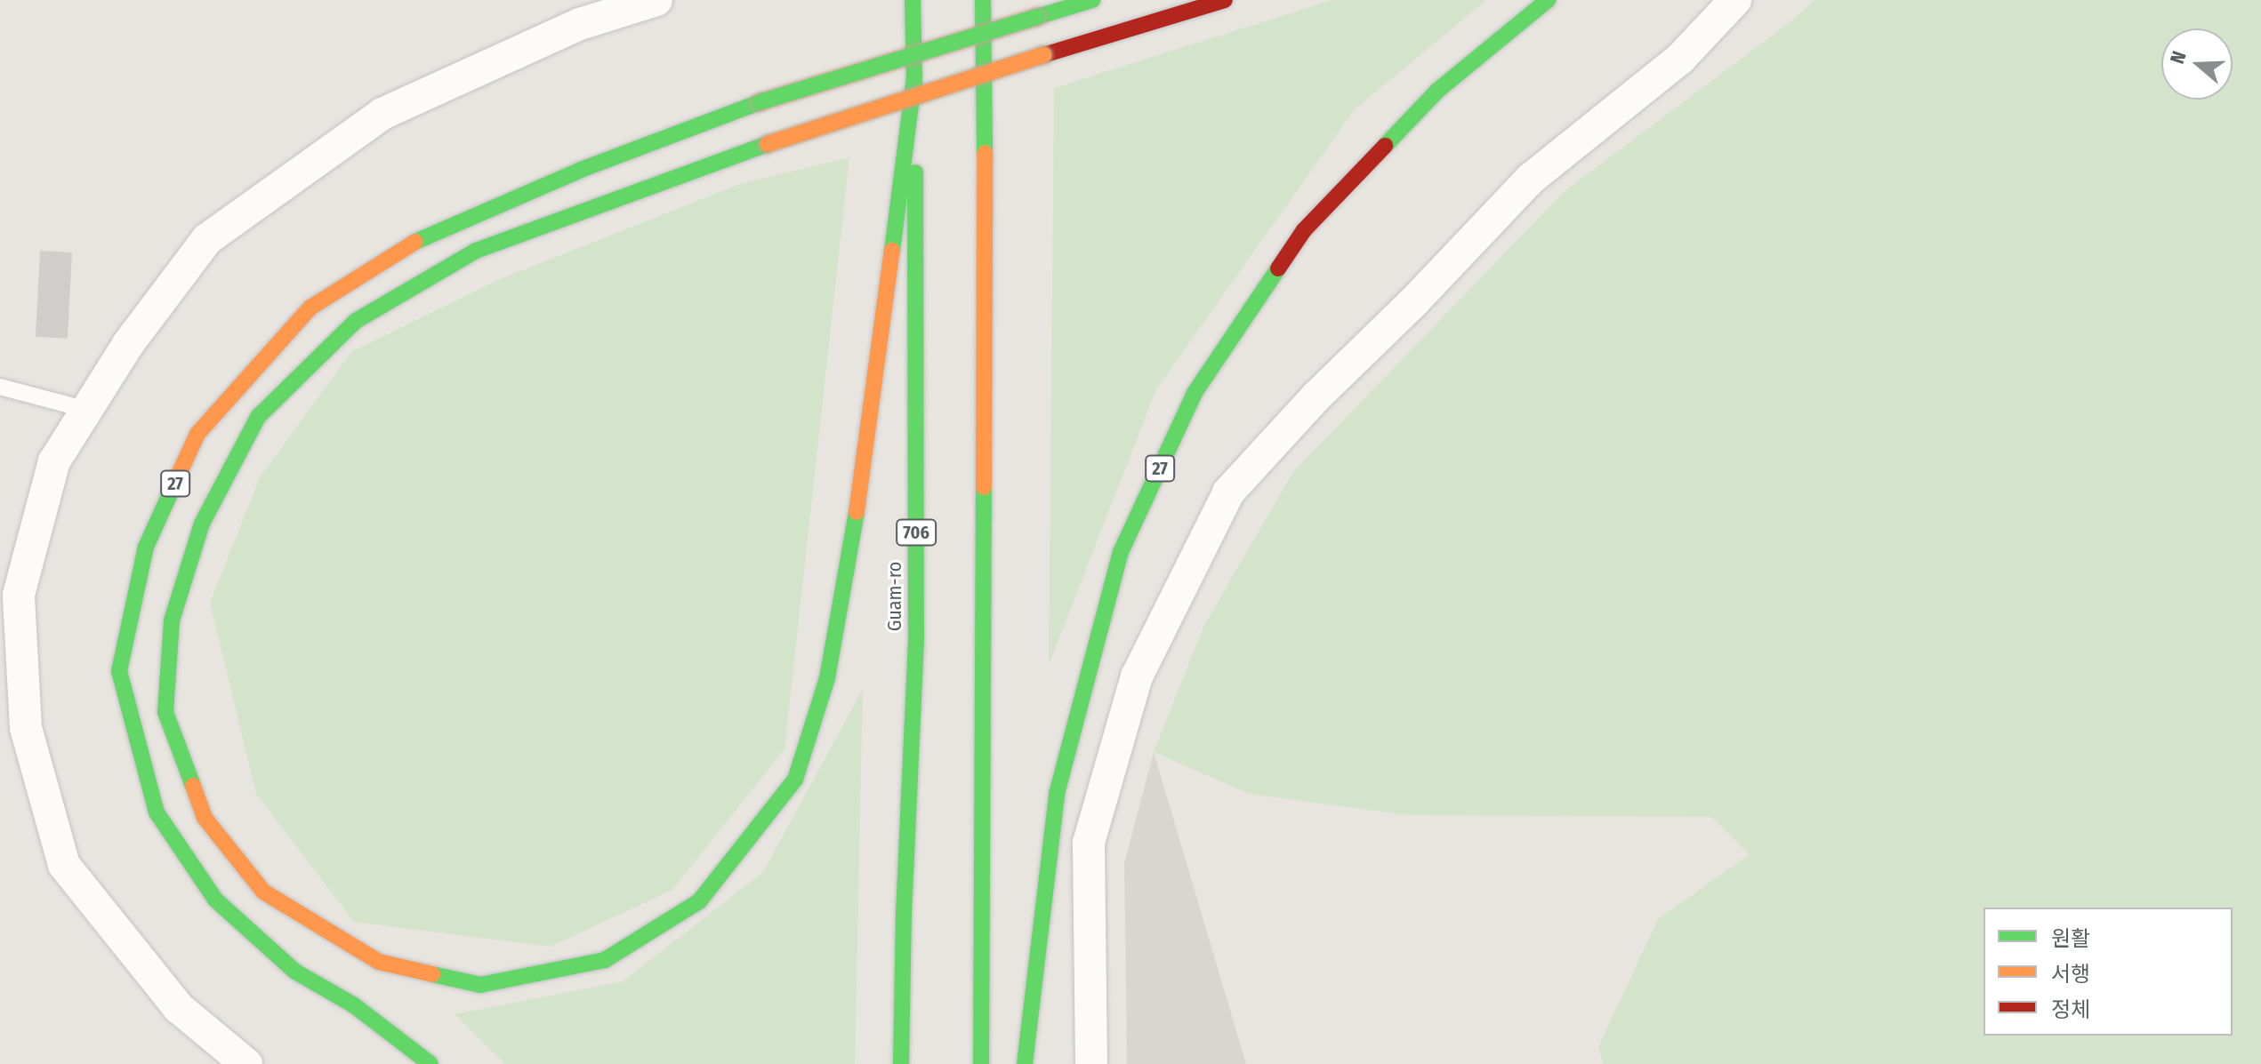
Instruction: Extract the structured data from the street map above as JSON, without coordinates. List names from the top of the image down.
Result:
{
  "streets": {
    "main road": ["27", "706", "Guam-ro"]
  },
  "legend": ["원활", "서행", "정체"],
  "north": "left"
}
